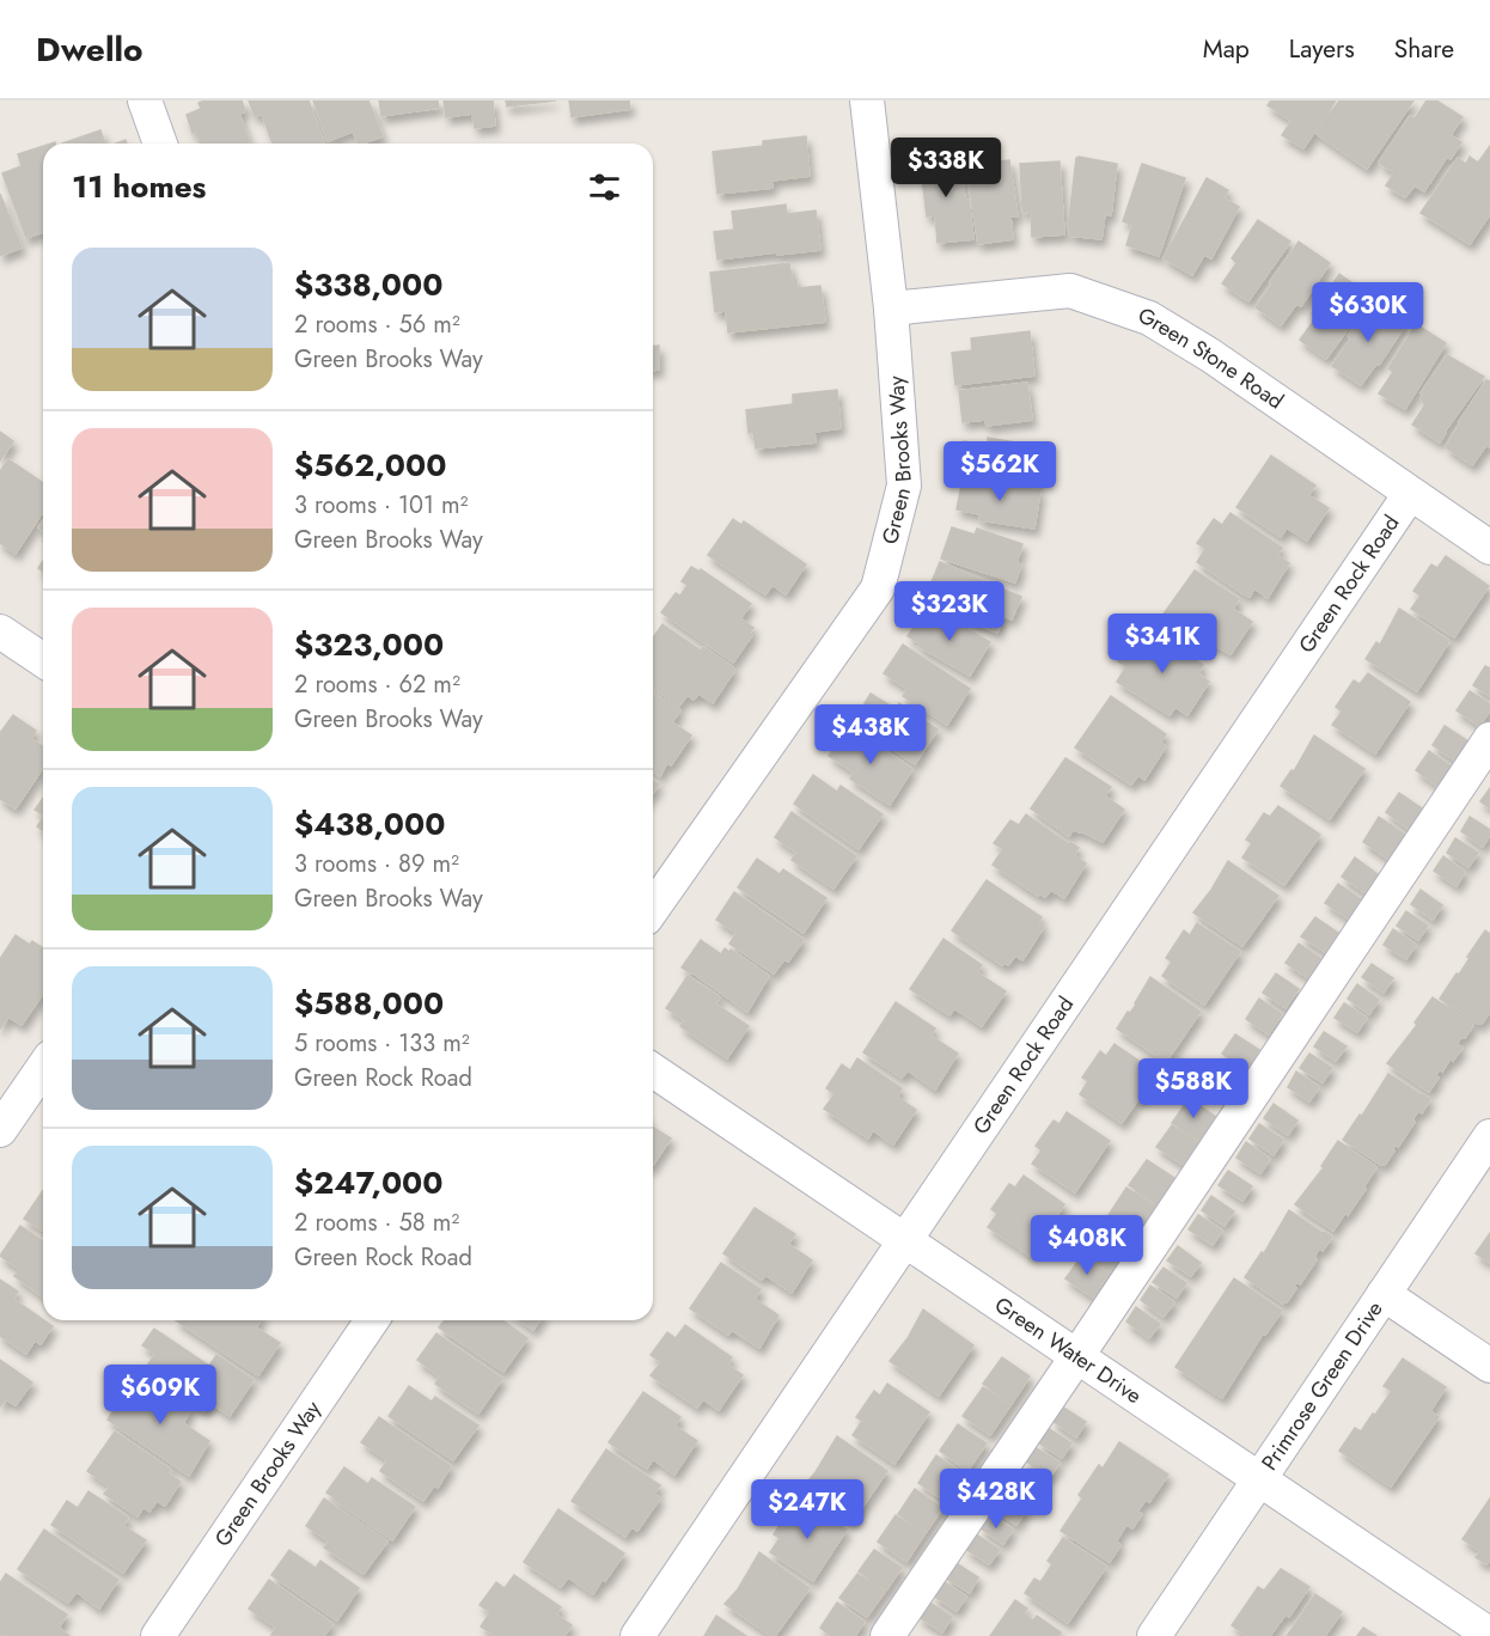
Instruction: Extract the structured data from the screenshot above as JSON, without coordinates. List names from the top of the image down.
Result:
{
  "streets": {
    "street": [
      "Green Stone Road",
      "Green Brooks Way",
      "Green Rock Road",
      "Green Water Drive",
      "Primrose Green Drive"
    ]
  },
  "crossings": [
    ["Green Stone Road", "Green Brooks Way"],
    ["Green Stone Road", "Green Rock Road"],
    ["Green Rock Road", "Green Water Drive"],
    ["Green Water Drive", "Primrose Green Drive"]
  ],
  "page": {
    "header": "Dwello",
    "nav": ["Map", "Layers", "Share"],
    "price": [
      "$338K",
      "$630K",
      "$562K",
      "$323K",
      "$341K",
      "$438K",
      "$588K",
      "$408K",
      "$609K",
      "$428K",
      "$247K"
    ],
    "heading": "11 homes",
    "list": [
      {
        "name": "$338,000",
        "note": "2 rooms · 56 m² · Green Brooks Way"
      },
      {
        "name": "$562,000",
        "note": "3 rooms · 101 m² · Green Brooks Way"
      },
      {
        "name": "$323,000",
        "note": "2 rooms · 62 m² · Green Brooks Way"
      },
      {
        "name": "$438,000",
        "note": "3 rooms · 89 m² · Green Brooks Way"
      },
      {
        "name": "$588,000",
        "note": "5 rooms · 133 m² · Green Rock Road"
      },
      {
        "name": "$247,000",
        "note": "2 rooms · 58 m² · Green Rock Road"
      }
    ]
  }
}
